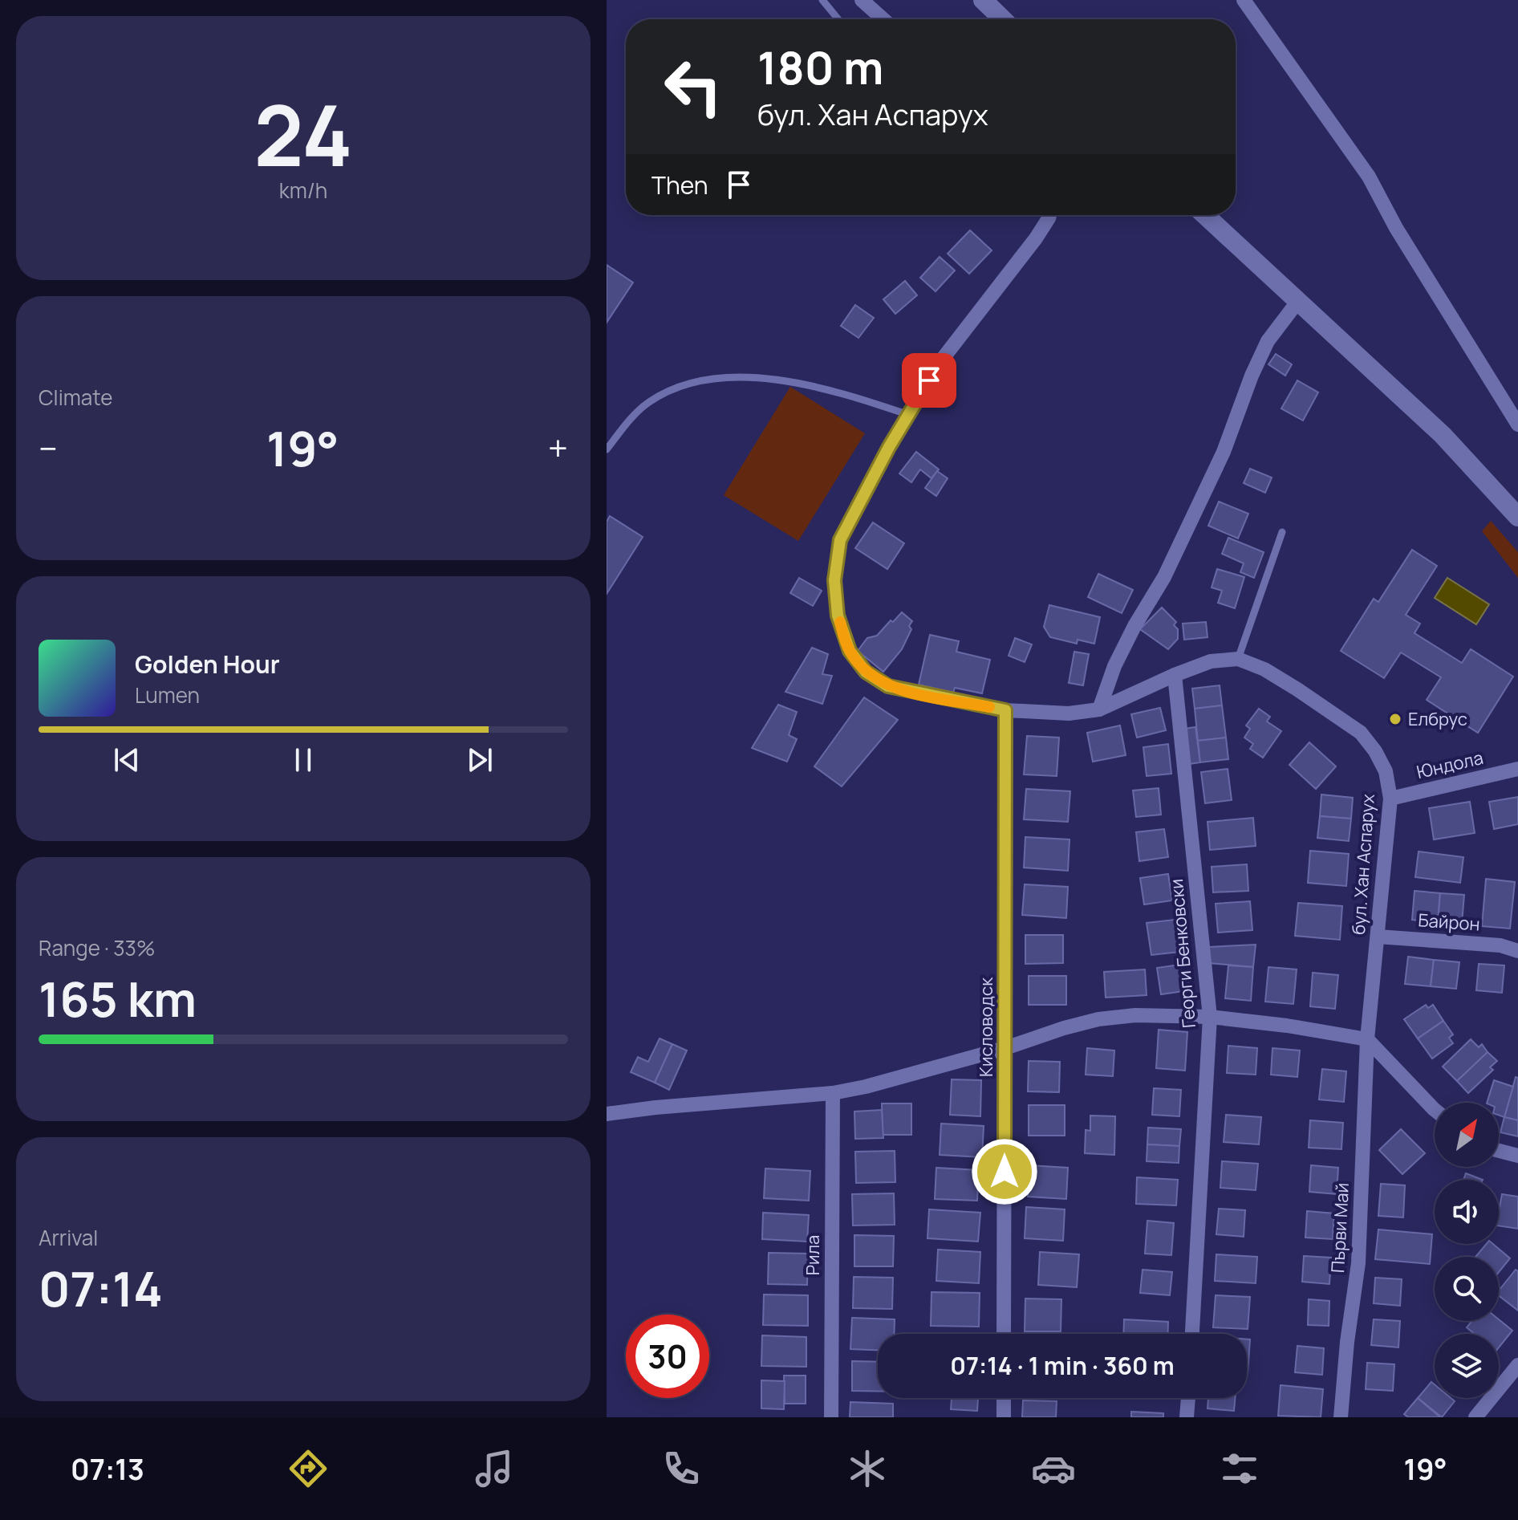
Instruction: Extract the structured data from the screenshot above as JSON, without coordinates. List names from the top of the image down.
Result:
{
  "streets": {
    "street": [
      "Юндола",
      "бул. Хан Аспарух",
      "Байрон",
      "Георги Бенковски",
      "Кисловодск",
      "Първи Май",
      "Рила"
    ]
  },
  "crossings": [
    ["Юндола", "бул. Хан Аспарух"],
    ["бул. Хан Аспарух", "Байрон"],
    ["бул. Хан Аспарух", "Георги Бенковски"],
    ["бул. Хан Аспарух", "Кисловодск"],
    ["бул. Хан Аспарух", "Първи Май"]
  ],
  "places": ["Елбрус"],
  "north": "top right",
  "page": {
    "tile": [
      ["24", "km/h"],
      "Climate",
      ["Range · 33%", "165 km"],
      ["Arrival", "07:14"]
    ],
    "turn": ["180 m", "бул. Хан Аспарух"],
    "then": "Then",
    "heat": ["−", "19°", "+"],
    "song": ["Golden Hour", "Lumen"],
    "limit": "30",
    "trip": "07:14 · 1 min · 360 m",
    "tabs": ["07:13", "19°"]
  }
}
